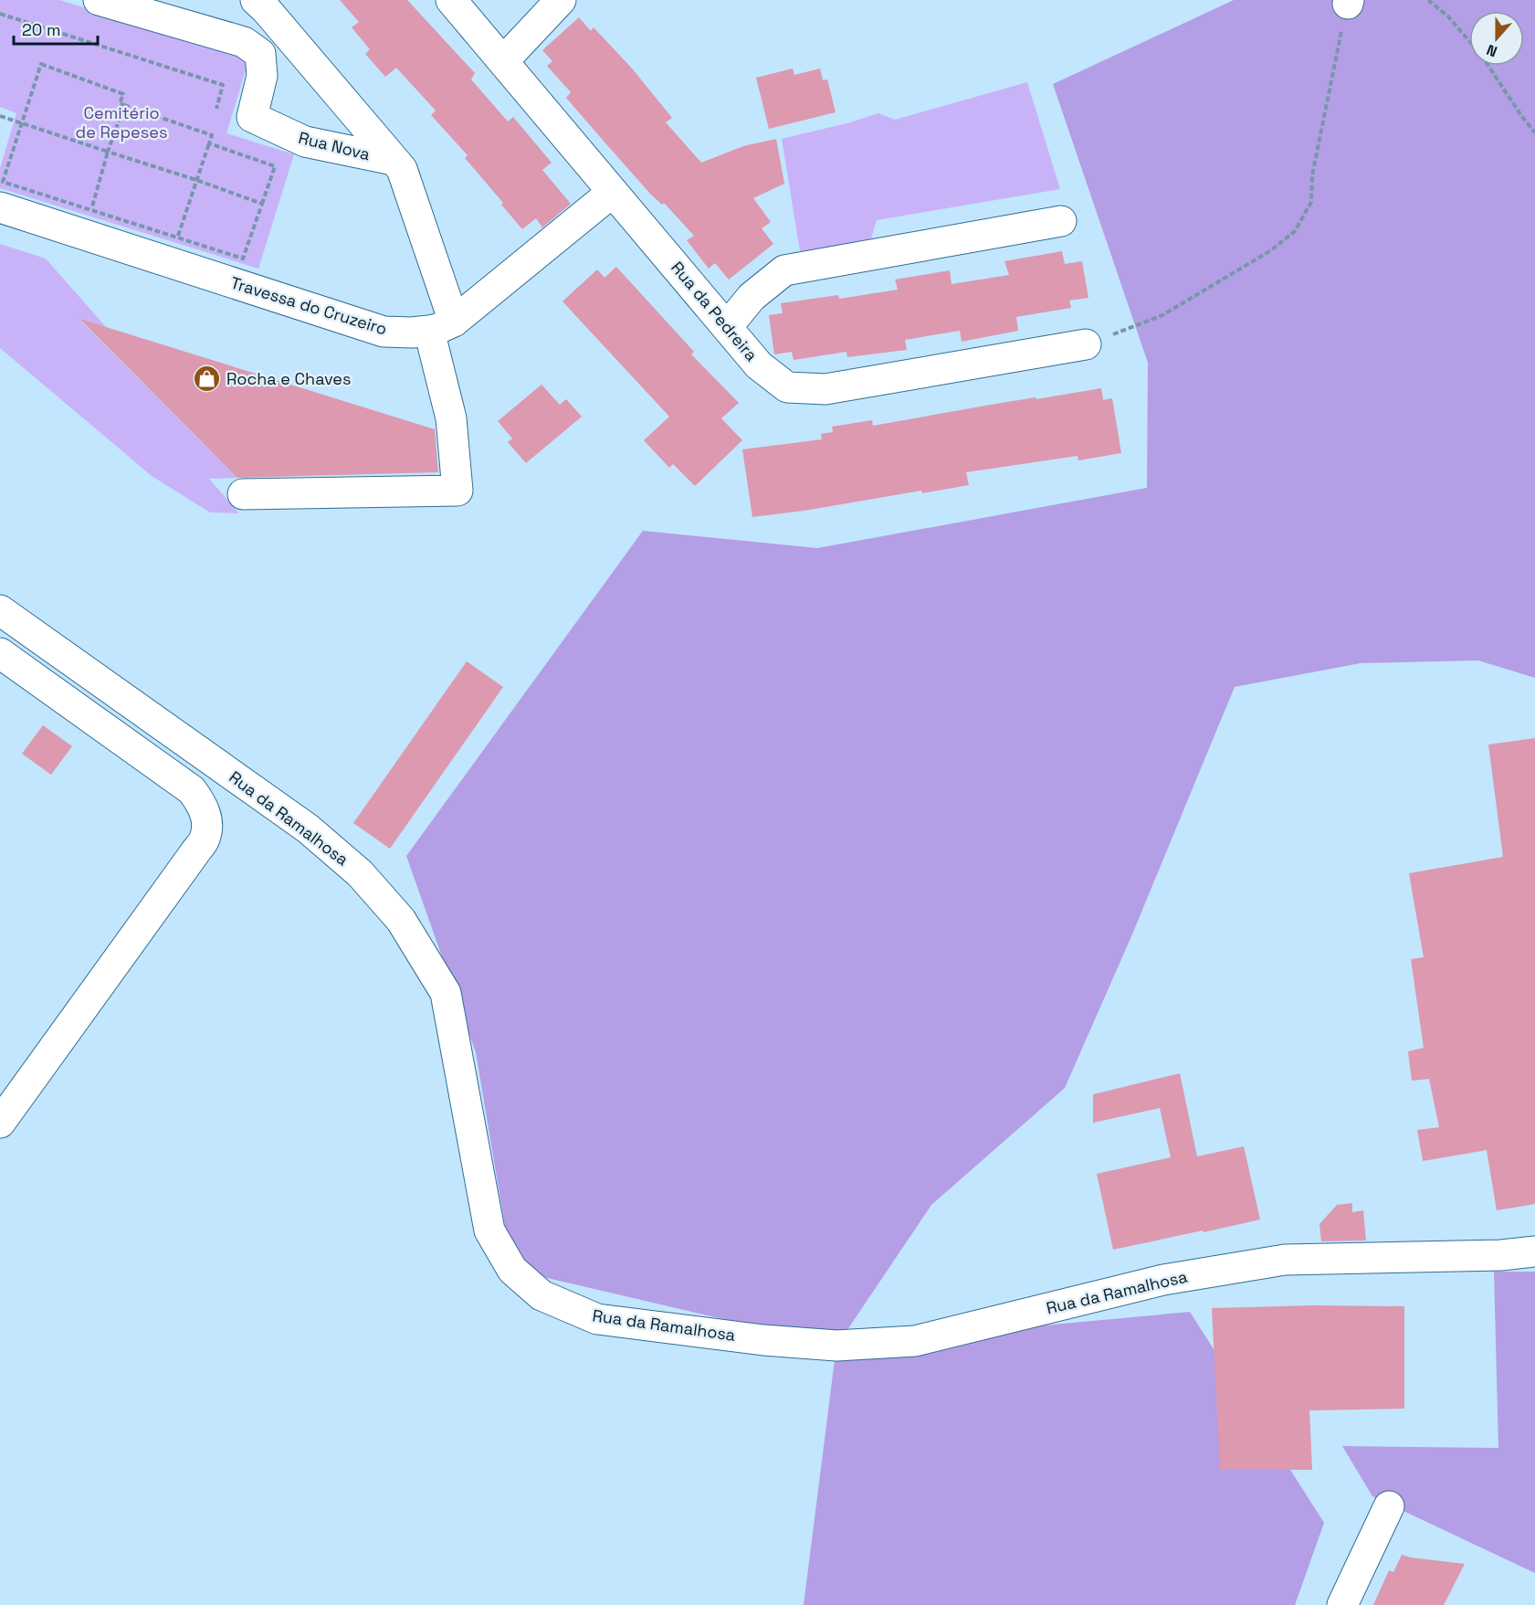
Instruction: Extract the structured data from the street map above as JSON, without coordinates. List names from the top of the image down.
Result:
{
  "streets": {
    "street": [
      "Rua Nova",
      "Travessa do Cruzeiro",
      "Rua da Pedreira",
      "Rua da Ramalhosa"
    ]
  },
  "crossings": [
    ["Rua Nova", "Travessa do Cruzeiro"]
  ],
  "parks": ["Cemitério de Repeses"],
  "places": {
    "shop": ["Rocha e Chaves"]
  },
  "scale_bar": "20 m",
  "north": "bottom"
}
